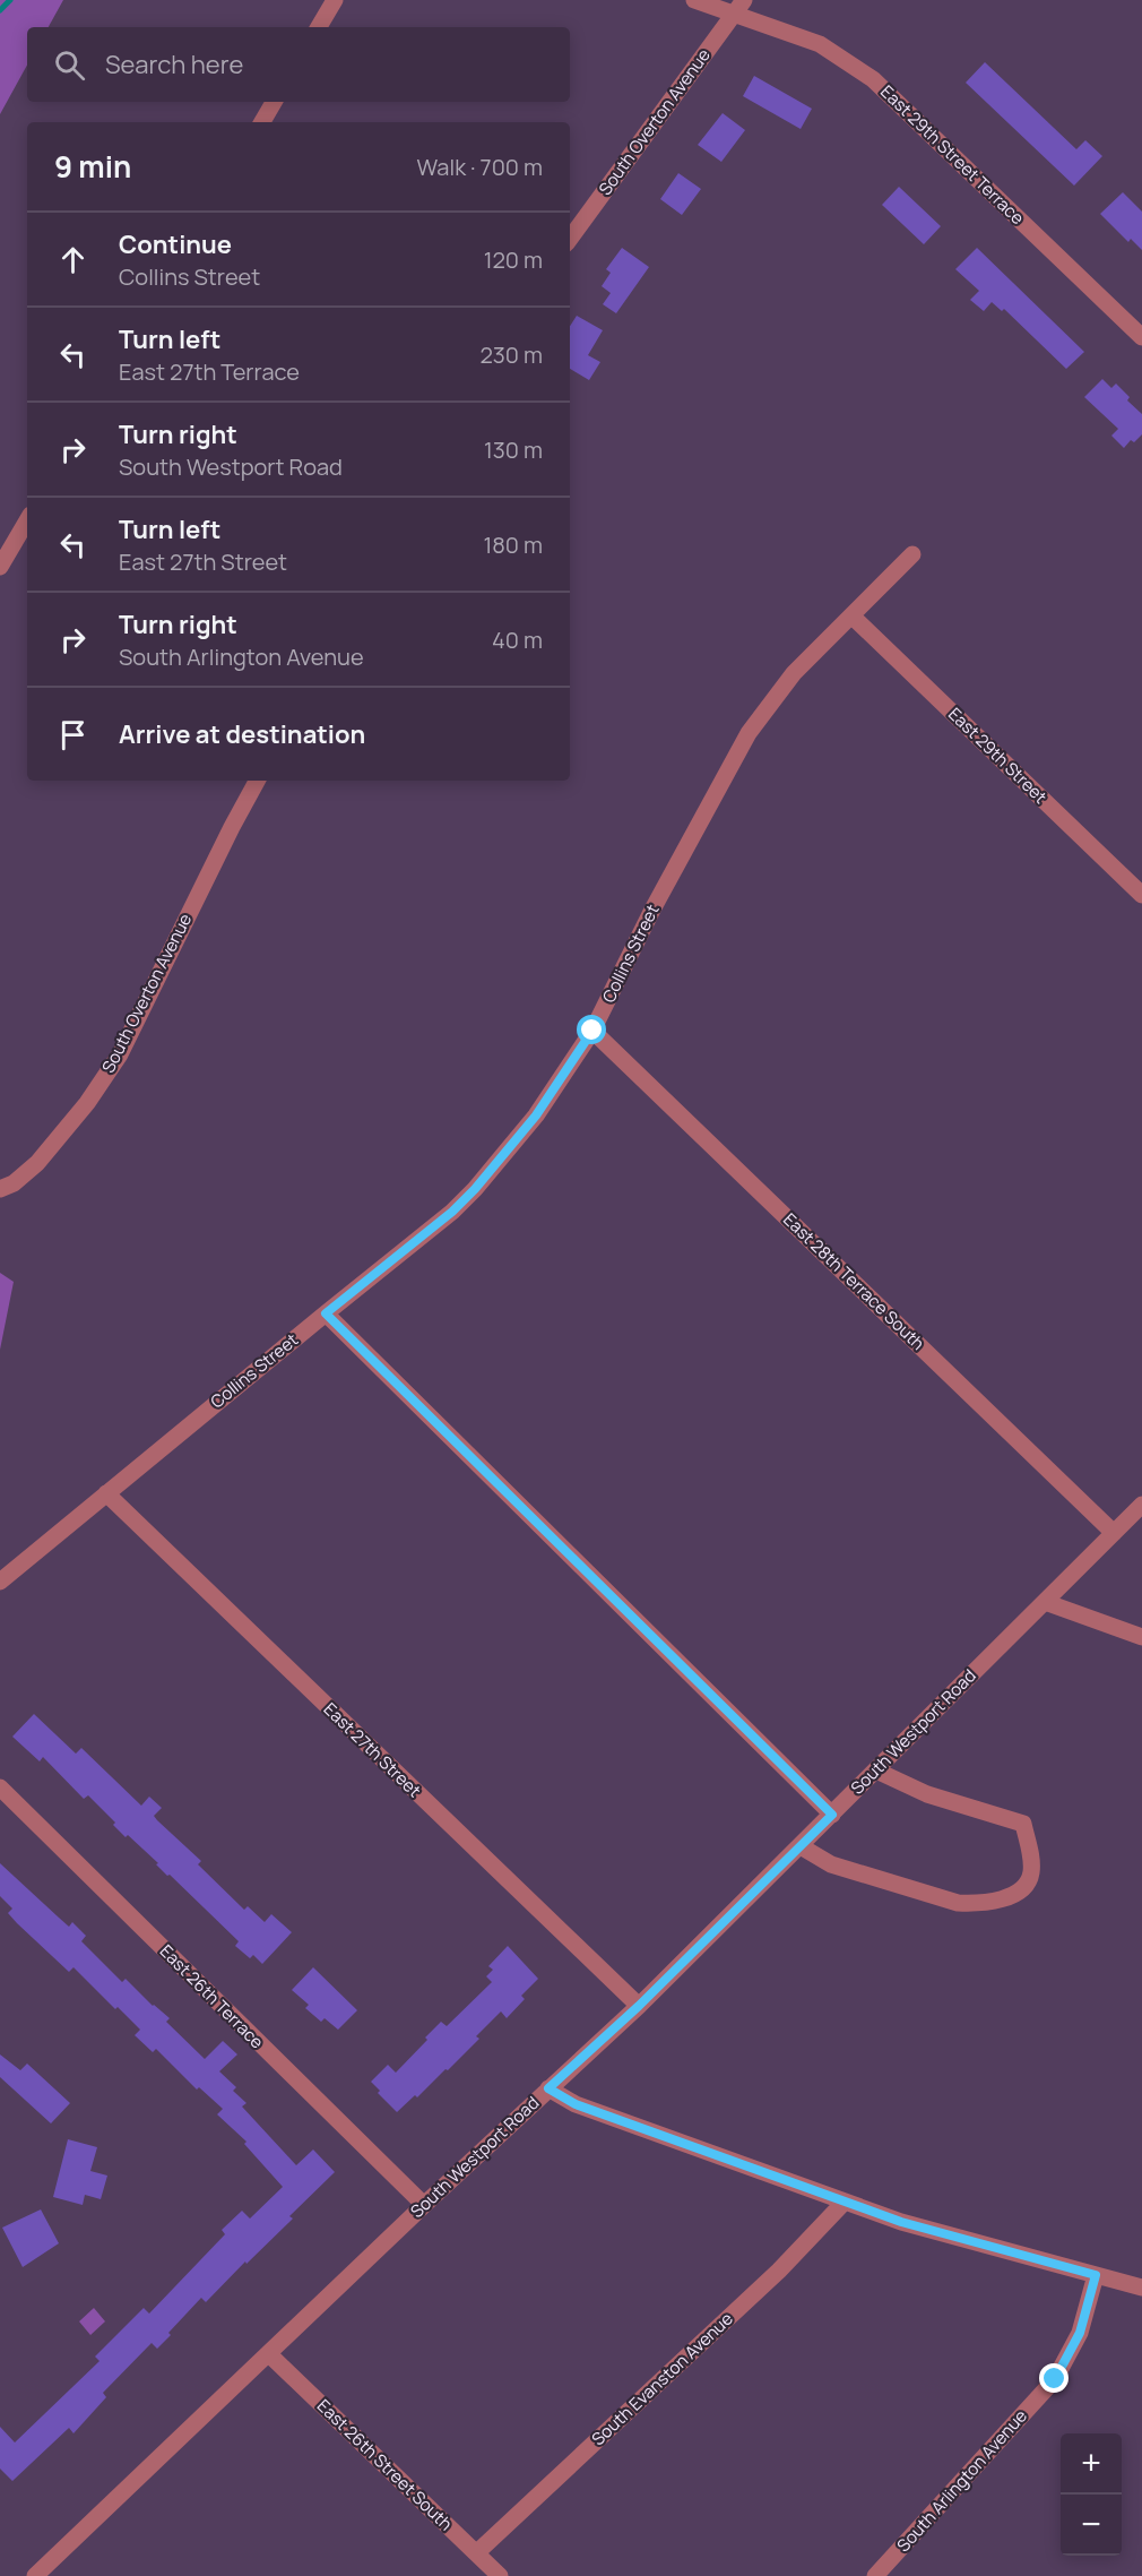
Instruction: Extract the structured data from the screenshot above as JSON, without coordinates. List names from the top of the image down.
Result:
{
  "streets": {
    "street": [
      "South Overton Avenue",
      "East 29th Street Terrace",
      "East 29th Street",
      "Collins Street",
      "East 28th Terrace South",
      "South Westport Road",
      "East 27th Street",
      "East 26th Terrace",
      "South Evanston Avenue",
      "East 26th Street South",
      "South Arlington Avenue"
    ]
  },
  "crossings": [
    ["South Overton Avenue", "East 29th Street Terrace"],
    ["East 29th Street", "Collins Street"],
    ["Collins Street", "East 28th Terrace South"],
    ["Collins Street", "East 27th Street"],
    ["East 28th Terrace South", "South Westport Road"],
    ["South Westport Road", "East 27th Street"],
    ["South Westport Road", "East 26th Terrace"],
    ["South Westport Road", "East 26th Street South"],
    ["South Evanston Avenue", "East 26th Street South"]
  ],
  "page": {
    "search": "Search here",
    "heading": ["9 min", "Walk · 700 m"],
    "list": [
      ["Continue", "Collins Street", "120 m"],
      ["Turn left", "East 27th Terrace", "230 m"],
      ["Turn right", "South Westport Road", "130 m"],
      ["Turn left", "East 27th Street", "180 m"],
      ["Turn right", "South Arlington Avenue", "40 m"],
      "Arrive at destination"
    ],
    "map_buttons": ["+", "−"]
  }
}
